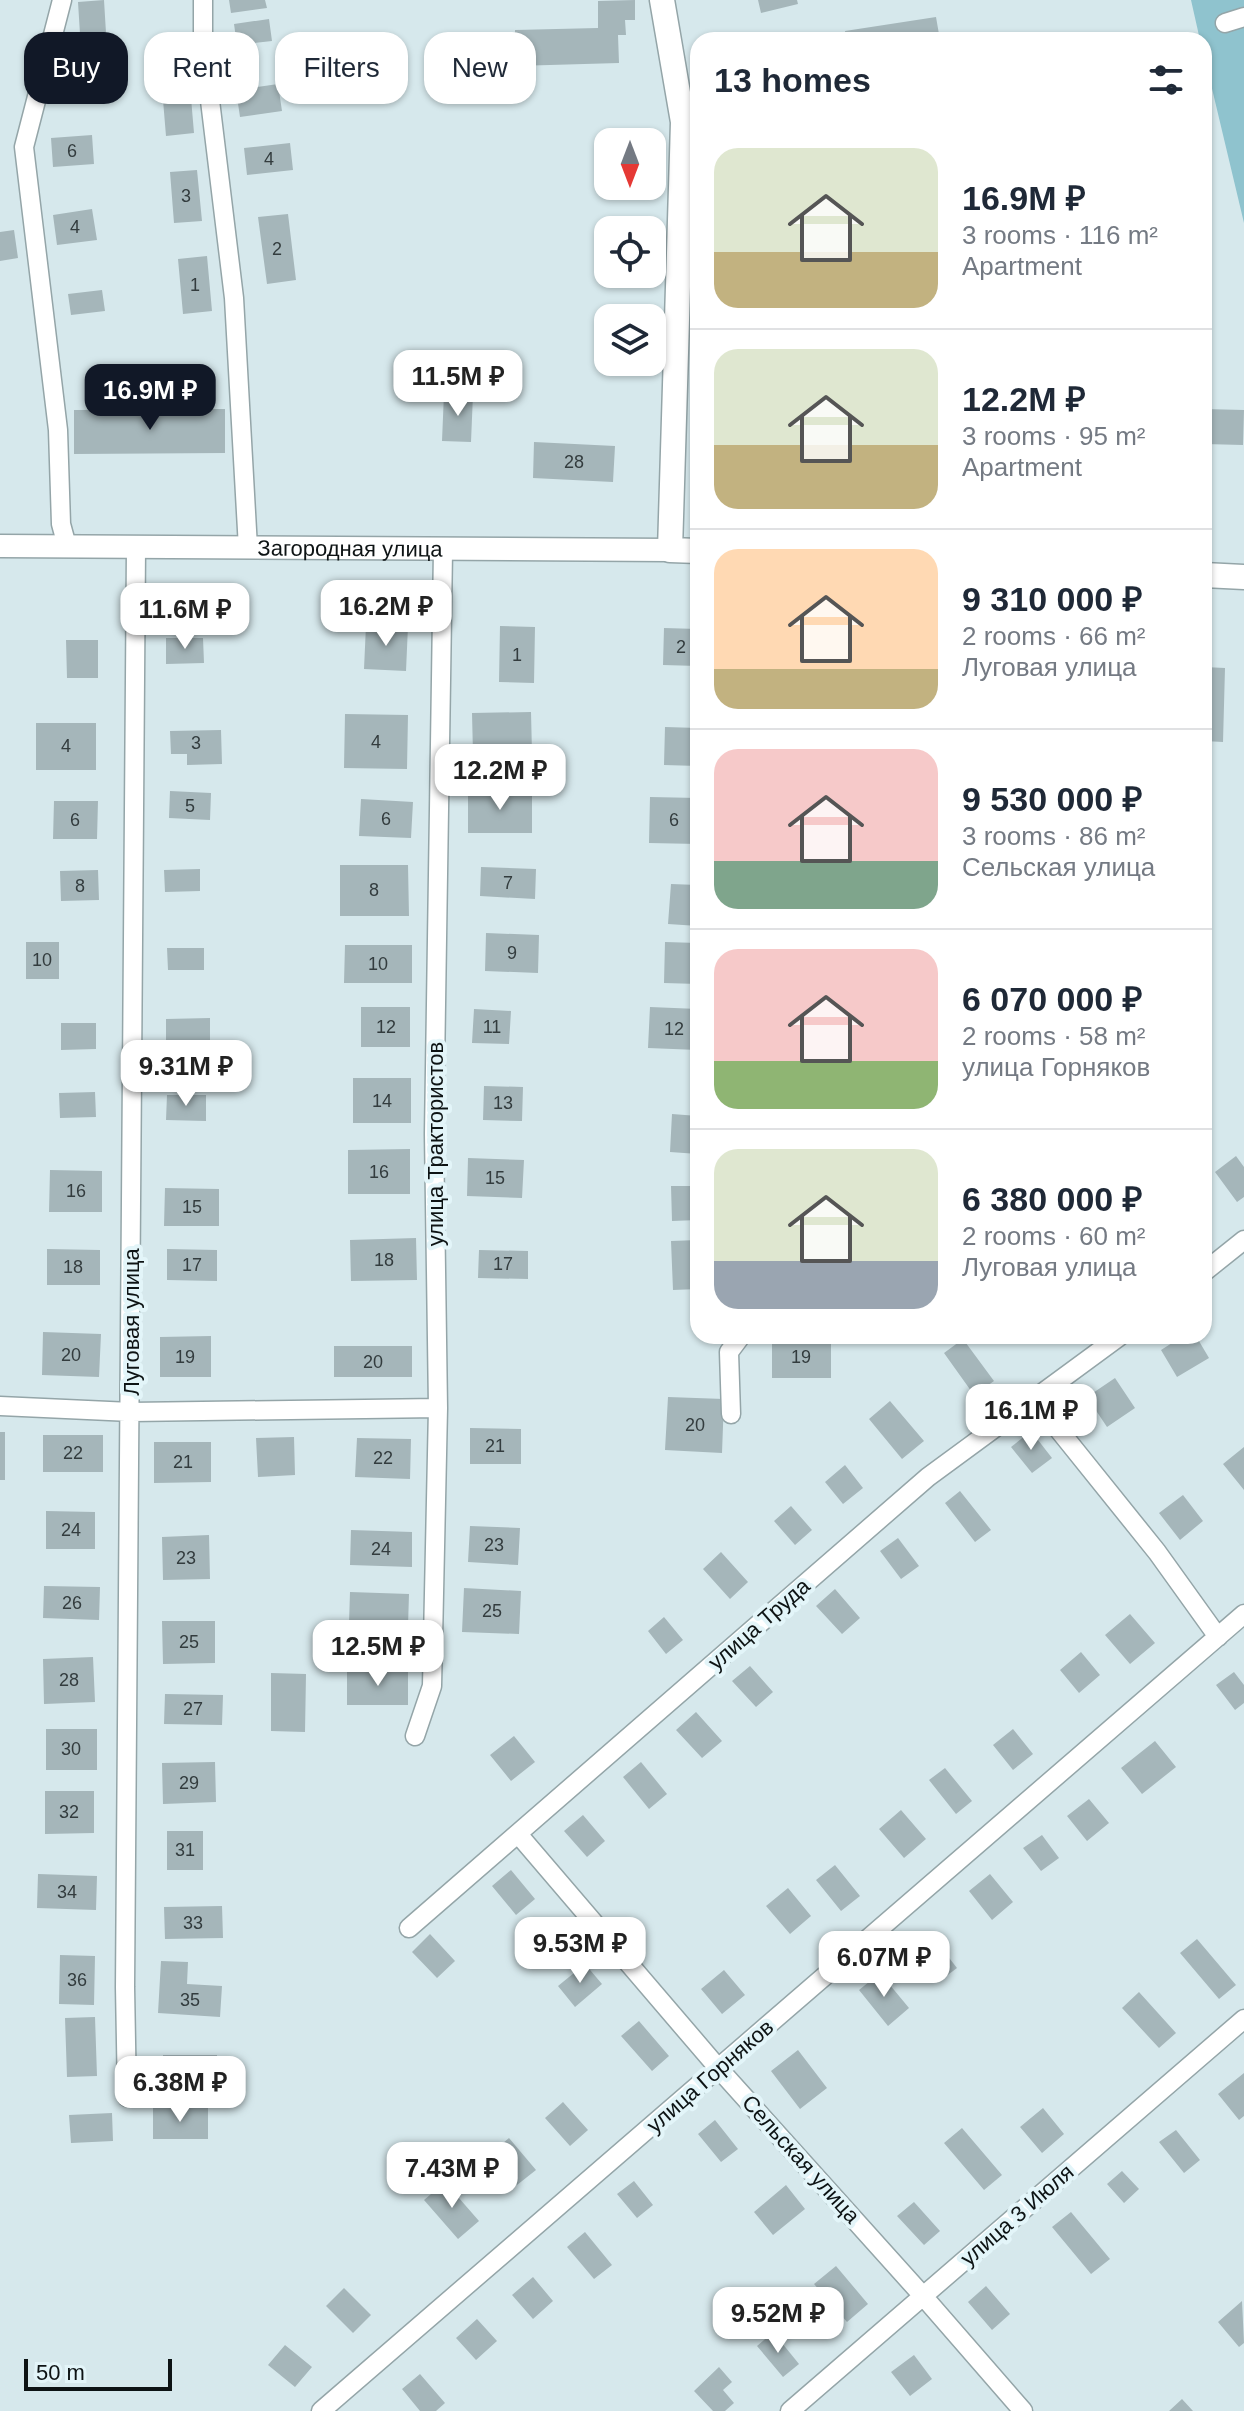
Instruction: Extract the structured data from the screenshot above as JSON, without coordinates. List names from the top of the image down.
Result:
{
  "streets": {
    "main road": ["Загородная улица"],
    "street": [
      "улица Трактористов",
      "Луговая улица",
      "улица Труда",
      "улица Горняков",
      "Сельская улица",
      "улица 3 Июля"
    ]
  },
  "crossings": [
    ["Загородная улица", "улица Трактористов"],
    ["Загородная улица", "Луговая улица"],
    ["улица Труда", "Сельская улица"],
    ["улица Горняков", "Сельская улица"],
    ["Сельская улица", "улица 3 Июля"]
  ],
  "house_numbers": [
    "6",
    "4",
    "3",
    "4",
    "2",
    "1",
    "28",
    "2",
    "1",
    "4",
    "3",
    "4",
    "5",
    "6",
    "6",
    "6",
    "7",
    "8",
    "8",
    "9",
    "10",
    "10",
    "12",
    "11",
    "12",
    "14",
    "13",
    "16",
    "15",
    "16",
    "15",
    "18",
    "17",
    "17",
    "18",
    "20",
    "19",
    "19",
    "20",
    "20",
    "21",
    "22",
    "22",
    "21",
    "24",
    "23",
    "24",
    "23",
    "26",
    "25",
    "25",
    "28",
    "27",
    "30",
    "29",
    "32",
    "31",
    "34",
    "33",
    "36",
    "35"
  ],
  "scale_bar": "50 m",
  "north": "bottom",
  "page": {
    "chip": [
      "Buy",
      "Rent",
      "Filters",
      "New"
    ],
    "heading": "13 homes",
    "list": [
      {
        "name": "16.9M ₽",
        "note": "3 rooms · 116 m² · Apartment"
      },
      {
        "name": "12.2M ₽",
        "note": "3 rooms · 95 m² · Apartment"
      },
      {
        "name": "9 310 000 ₽",
        "note": "2 rooms · 66 m² · Луговая улица"
      },
      {
        "name": "9 530 000 ₽",
        "note": "3 rooms · 86 m² · Сельская улица"
      },
      {
        "name": "6 070 000 ₽",
        "note": "2 rooms · 58 m² · улица Горняков"
      },
      {
        "name": "6 380 000 ₽",
        "note": "2 rooms · 60 m² · Луговая улица"
      }
    ],
    "price": [
      "11.5M ₽",
      "16.9M ₽",
      "16.2M ₽",
      "11.6M ₽",
      "12.2M ₽",
      "9.31M ₽",
      "16.1M ₽",
      "12.5M ₽",
      "9.53M ₽",
      "6.07M ₽",
      "6.38M ₽",
      "7.43M ₽",
      "9.52M ₽"
    ],
    "scale": "50 m"
  }
}
